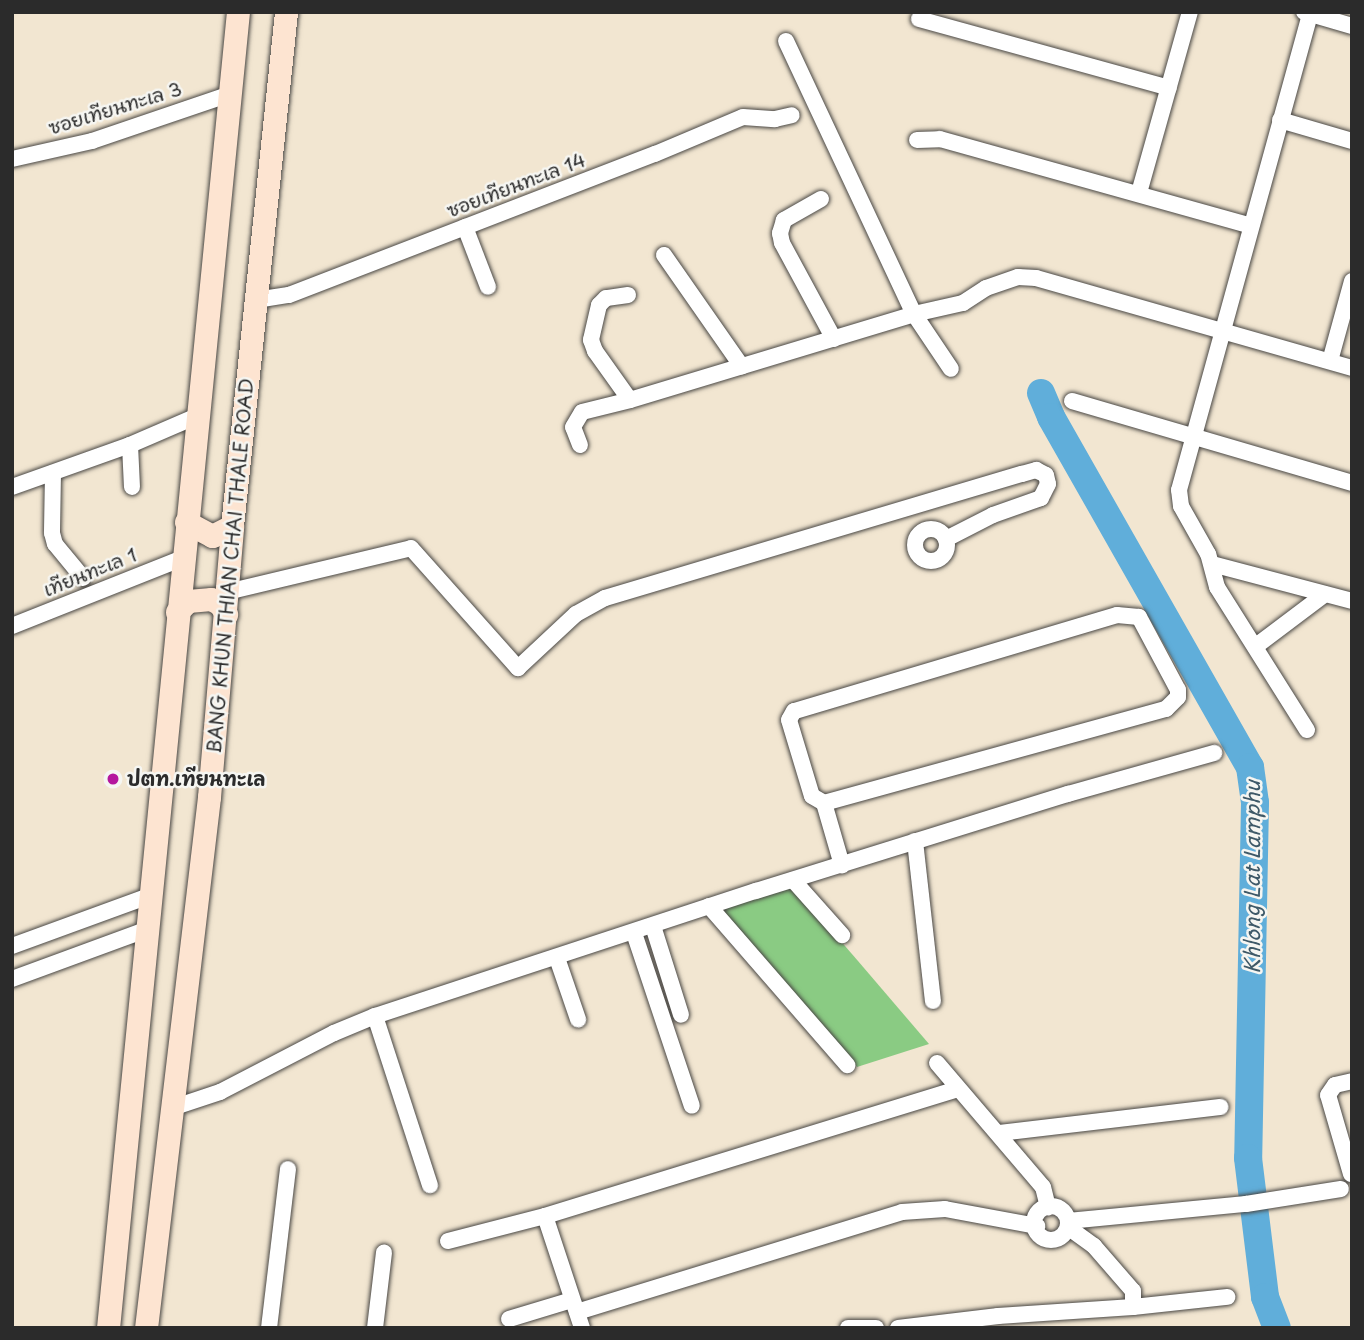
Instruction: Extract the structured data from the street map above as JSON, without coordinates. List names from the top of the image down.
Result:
{
  "streets": {
    "main road": ["BANG KHUN THIAN CHAI THALE ROAD"],
    "street": ["ซอยเทียนทะเล 3", "ซอยเทียนทะเล 14", "เทียนทะเล 1"]
  },
  "crossings": [
    ["ซอยเทียนทะเล 14", "BANG KHUN THIAN CHAI THALE ROAD"]
  ],
  "water": ["Khlong Lat Lamphu"],
  "places": ["ปตท.เทียนทะเล"]
}
